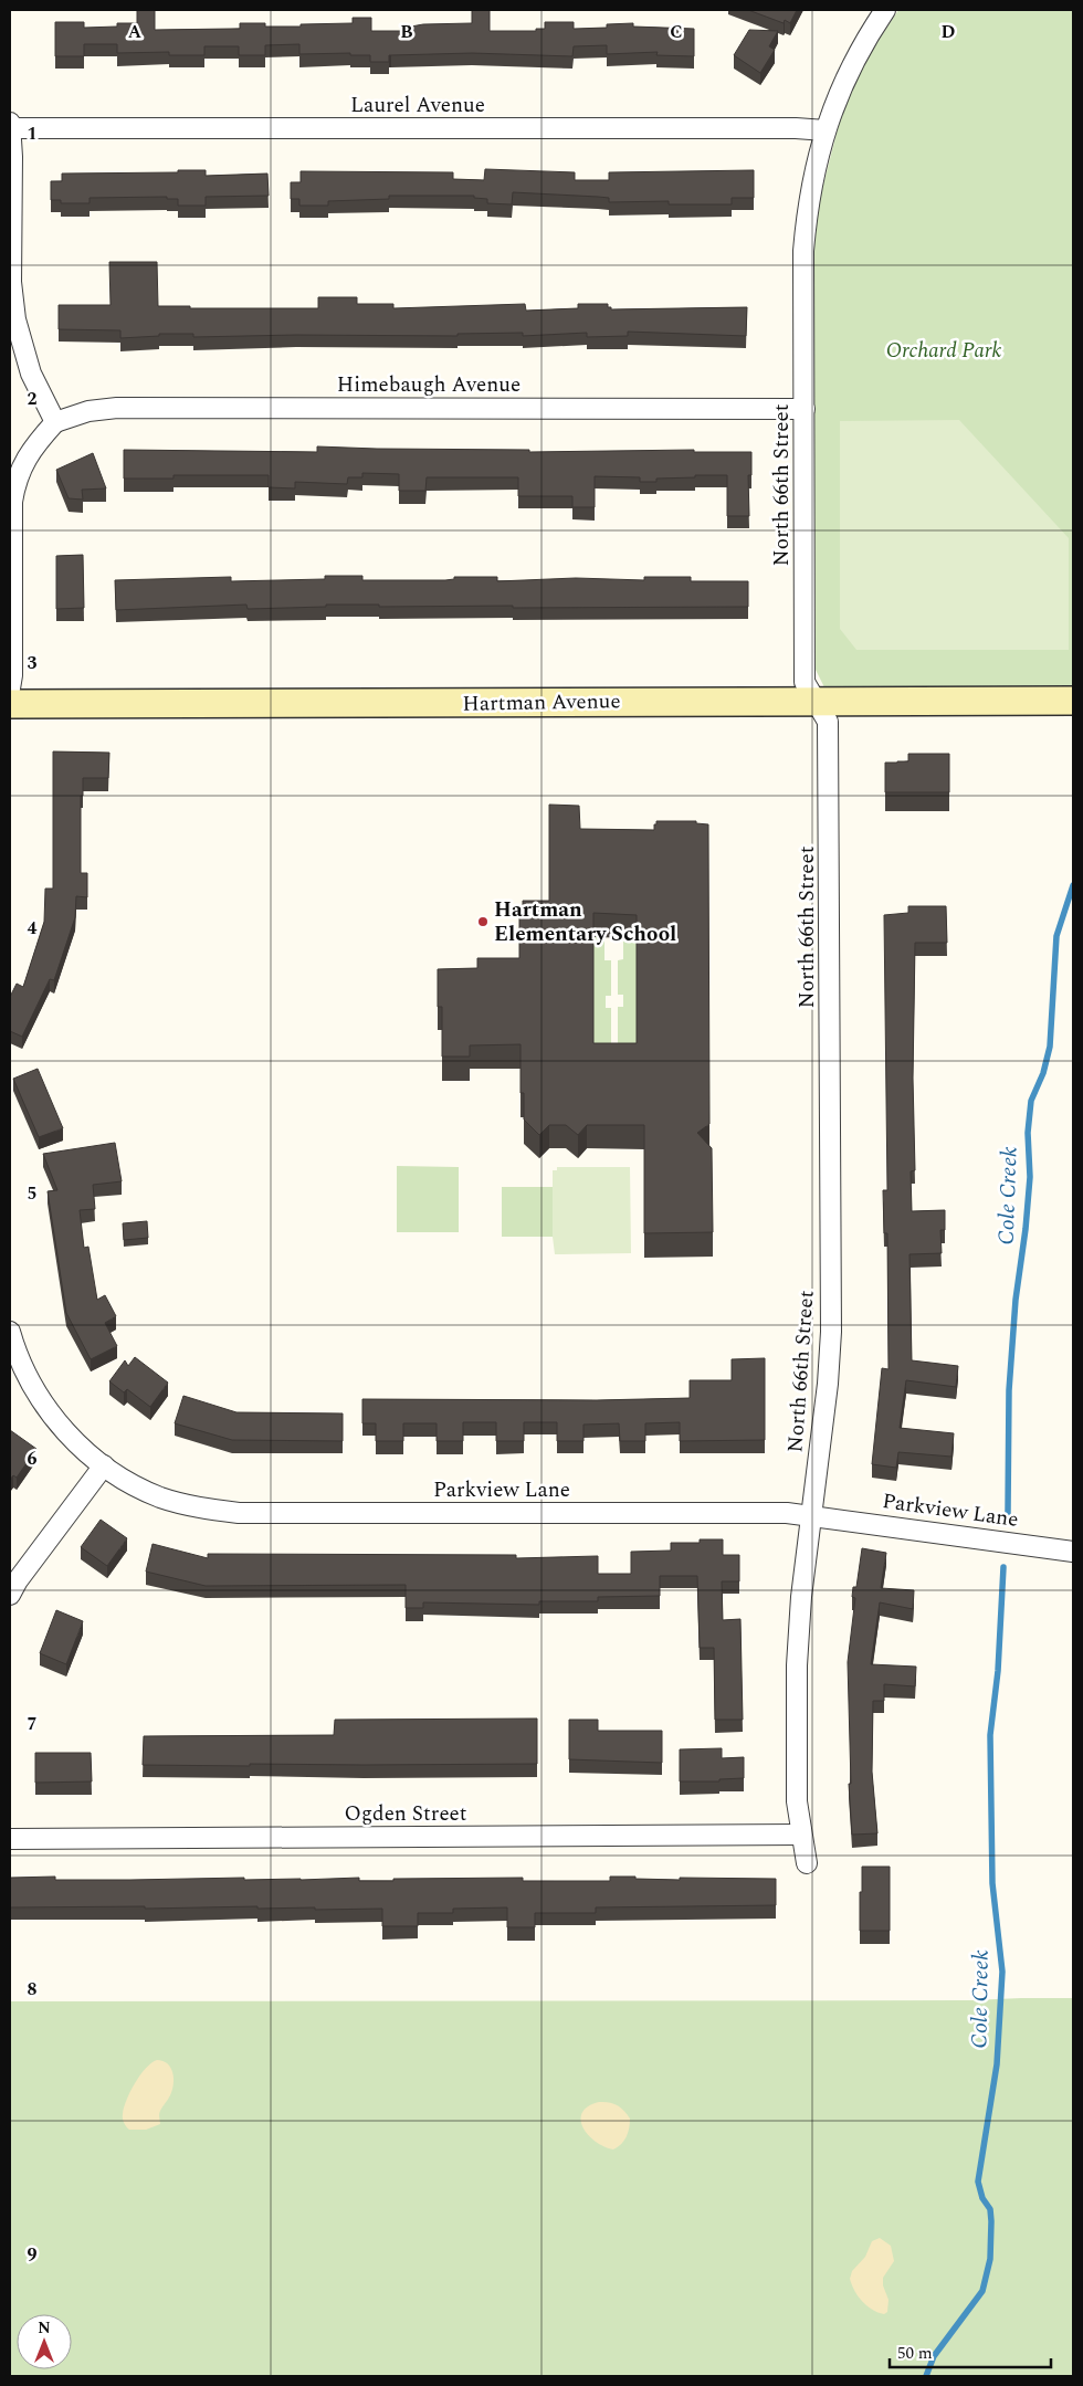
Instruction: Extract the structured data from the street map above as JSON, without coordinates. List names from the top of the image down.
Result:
{
  "streets": {
    "main road": ["Hartman Avenue"],
    "street": [
      "Laurel Avenue",
      "Himebaugh Avenue",
      "North 66th Street",
      "Parkview Lane",
      "Ogden Street"
    ]
  },
  "crossings": [
    ["Laurel Avenue", "North 66th Street"],
    ["Himebaugh Avenue", "North 66th Street"],
    ["North 66th Street", "Hartman Avenue"],
    ["North 66th Street", "Parkview Lane"],
    ["North 66th Street", "Ogden Street"]
  ],
  "water": ["Cole Creek"],
  "parks": ["Orchard Park"],
  "places": ["Hartman Elementary School"],
  "scale_bar": "50 m",
  "north": "top",
  "grid": {
    "columns": [
      "A",
      "B",
      "C",
      "D"
    ],
    "rows": [
      "1",
      "2",
      "3",
      "4",
      "5",
      "6",
      "7",
      "8",
      "9"
    ]
  }
}
